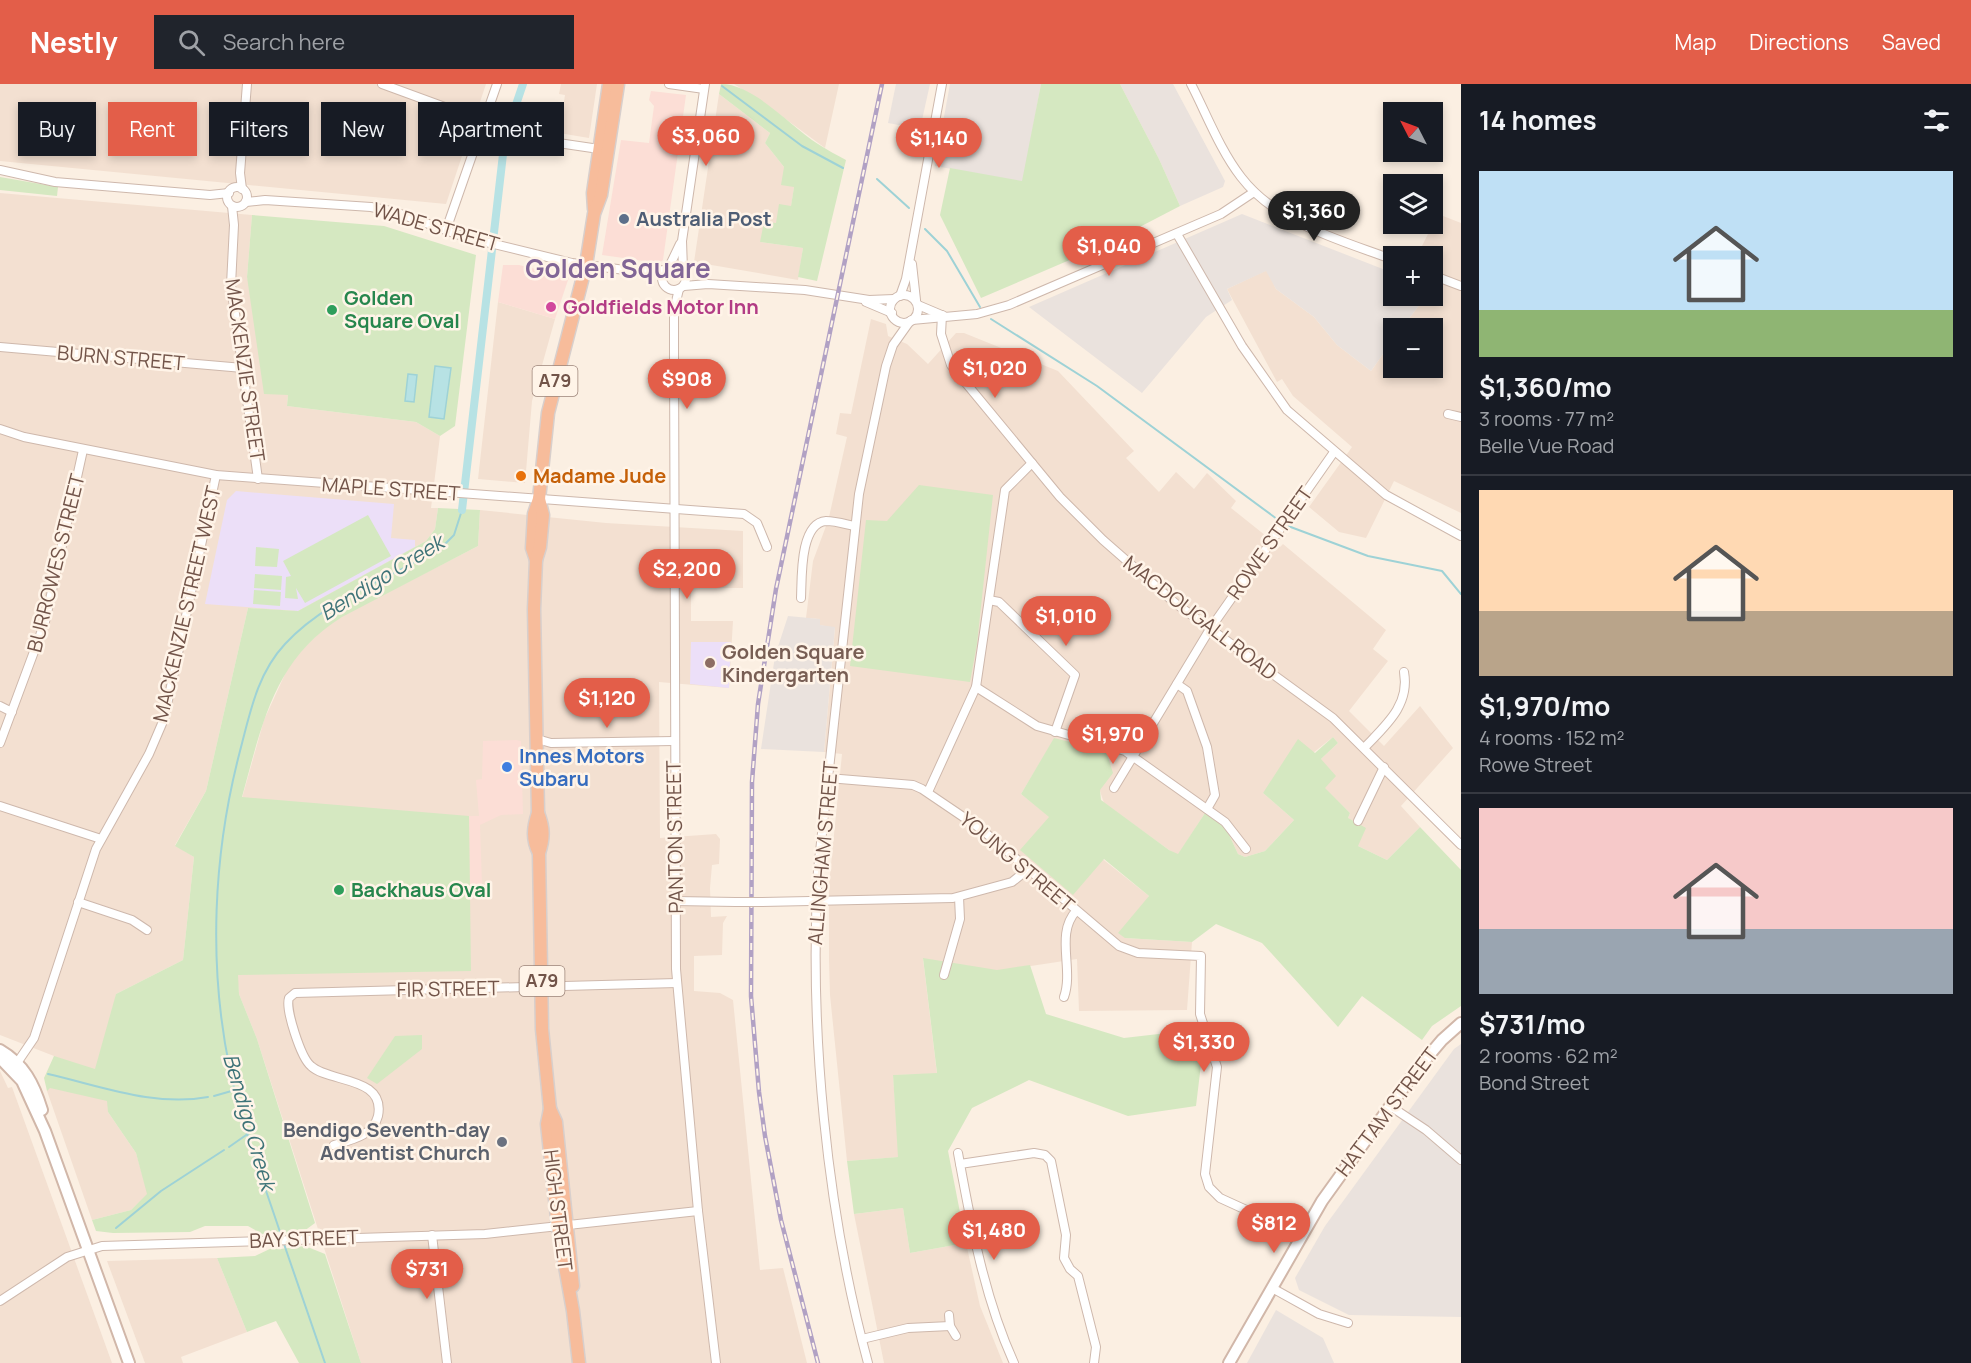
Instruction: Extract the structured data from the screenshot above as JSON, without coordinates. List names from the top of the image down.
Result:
{
  "streets": {
    "highway": ["A79", "HIGH STREET"],
    "main road": ["HATTAM STREET"],
    "street": [
      "WADE STREET",
      "BURN STREET",
      "MACKENZIE STREET",
      "MAPLE STREET",
      "ROWE STREET",
      "BURROWES STREET",
      "MACKENZIE STREET WEST",
      "MACDOUGALL ROAD",
      "PANTON STREET",
      "ALLINGHAM STREET",
      "YOUNG STREET",
      "FIR STREET",
      "BAY STREET"
    ]
  },
  "crossings": [
    ["WADE STREET", "MACKENZIE STREET"],
    ["WADE STREET", "PANTON STREET"],
    ["WADE STREET", "HIGH STREET"],
    ["BURN STREET", "MACKENZIE STREET"],
    ["MACKENZIE STREET", "MAPLE STREET"],
    ["MAPLE STREET", "BURROWES STREET"],
    ["MAPLE STREET", "MACKENZIE STREET WEST"],
    ["MAPLE STREET", "PANTON STREET"],
    ["MAPLE STREET", "HIGH STREET"],
    ["ROWE STREET", "MACDOUGALL ROAD"],
    ["PANTON STREET", "FIR STREET"],
    ["PANTON STREET", "BAY STREET"],
    ["ALLINGHAM STREET", "YOUNG STREET"],
    ["YOUNG STREET", "HATTAM STREET"],
    ["FIR STREET", "HIGH STREET"],
    ["HIGH STREET", "BAY STREET"]
  ],
  "districts": ["Golden Square"],
  "water": ["Bendigo Creek"],
  "places": [
    "Australia Post",
    "Goldfields Motor Inn",
    "Golden Square Oval",
    "Madame Jude",
    "Golden Square Kindergarten",
    "Innes Motors Subaru",
    "Backhaus Oval",
    "Bendigo Seventh-day Adventist Church"
  ],
  "north": "top left",
  "page": {
    "header": "Nestly",
    "search": "Search here",
    "nav": ["Map", "Directions", "Saved"],
    "heading": "14 homes",
    "map_buttons": ["+", "−"],
    "chip": [
      "Buy",
      "Rent",
      "Filters",
      "New",
      "Apartment"
    ],
    "price": [
      "$3,060",
      "$1,140",
      "$1,360",
      "$1,040",
      "$1,020",
      "$908",
      "$2,200",
      "$1,010",
      "$1,120",
      "$1,970",
      "$1,330",
      "$812",
      "$1,480",
      "$731"
    ],
    "list": [
      {
        "name": "$1,360/mo",
        "note": "3 rooms · 77 m² · Belle Vue Road"
      },
      {
        "name": "$1,970/mo",
        "note": "4 rooms · 152 m² · Rowe Street"
      },
      {
        "name": "$731/mo",
        "note": "2 rooms · 62 m² · Bond Street"
      }
    ]
  }
}
